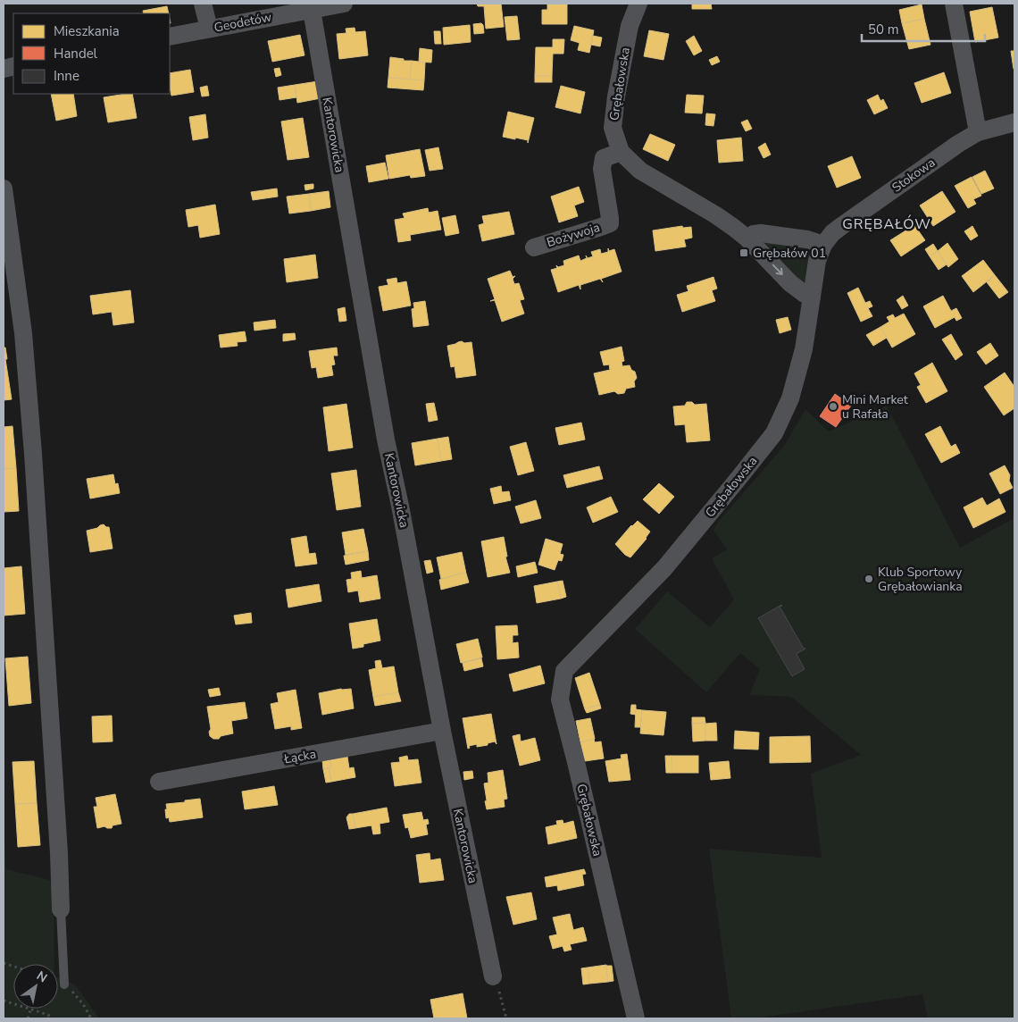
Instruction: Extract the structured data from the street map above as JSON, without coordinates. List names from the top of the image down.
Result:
{
  "streets": {
    "street": [
      "Geodetów",
      "Grębałowska",
      "Kantorowicka",
      "Stokowa",
      "Bożywoja",
      "Łącka"
    ]
  },
  "crossings": [
    ["Geodetów", "Kantorowicka"],
    ["Grębałowska", "Bożywoja"],
    ["Kantorowicka", "Łącka"]
  ],
  "districts": ["GRĘBAŁÓW"],
  "places": {
    "transit": ["Grębałów 01"],
    "other": ["Mini Market u Rafała", "Klub Sportowy Grębałowianka"]
  },
  "legend": ["Mieszkania", "Handel", "Inne"],
  "scale_bar": "50 m",
  "north": "top right"
}
